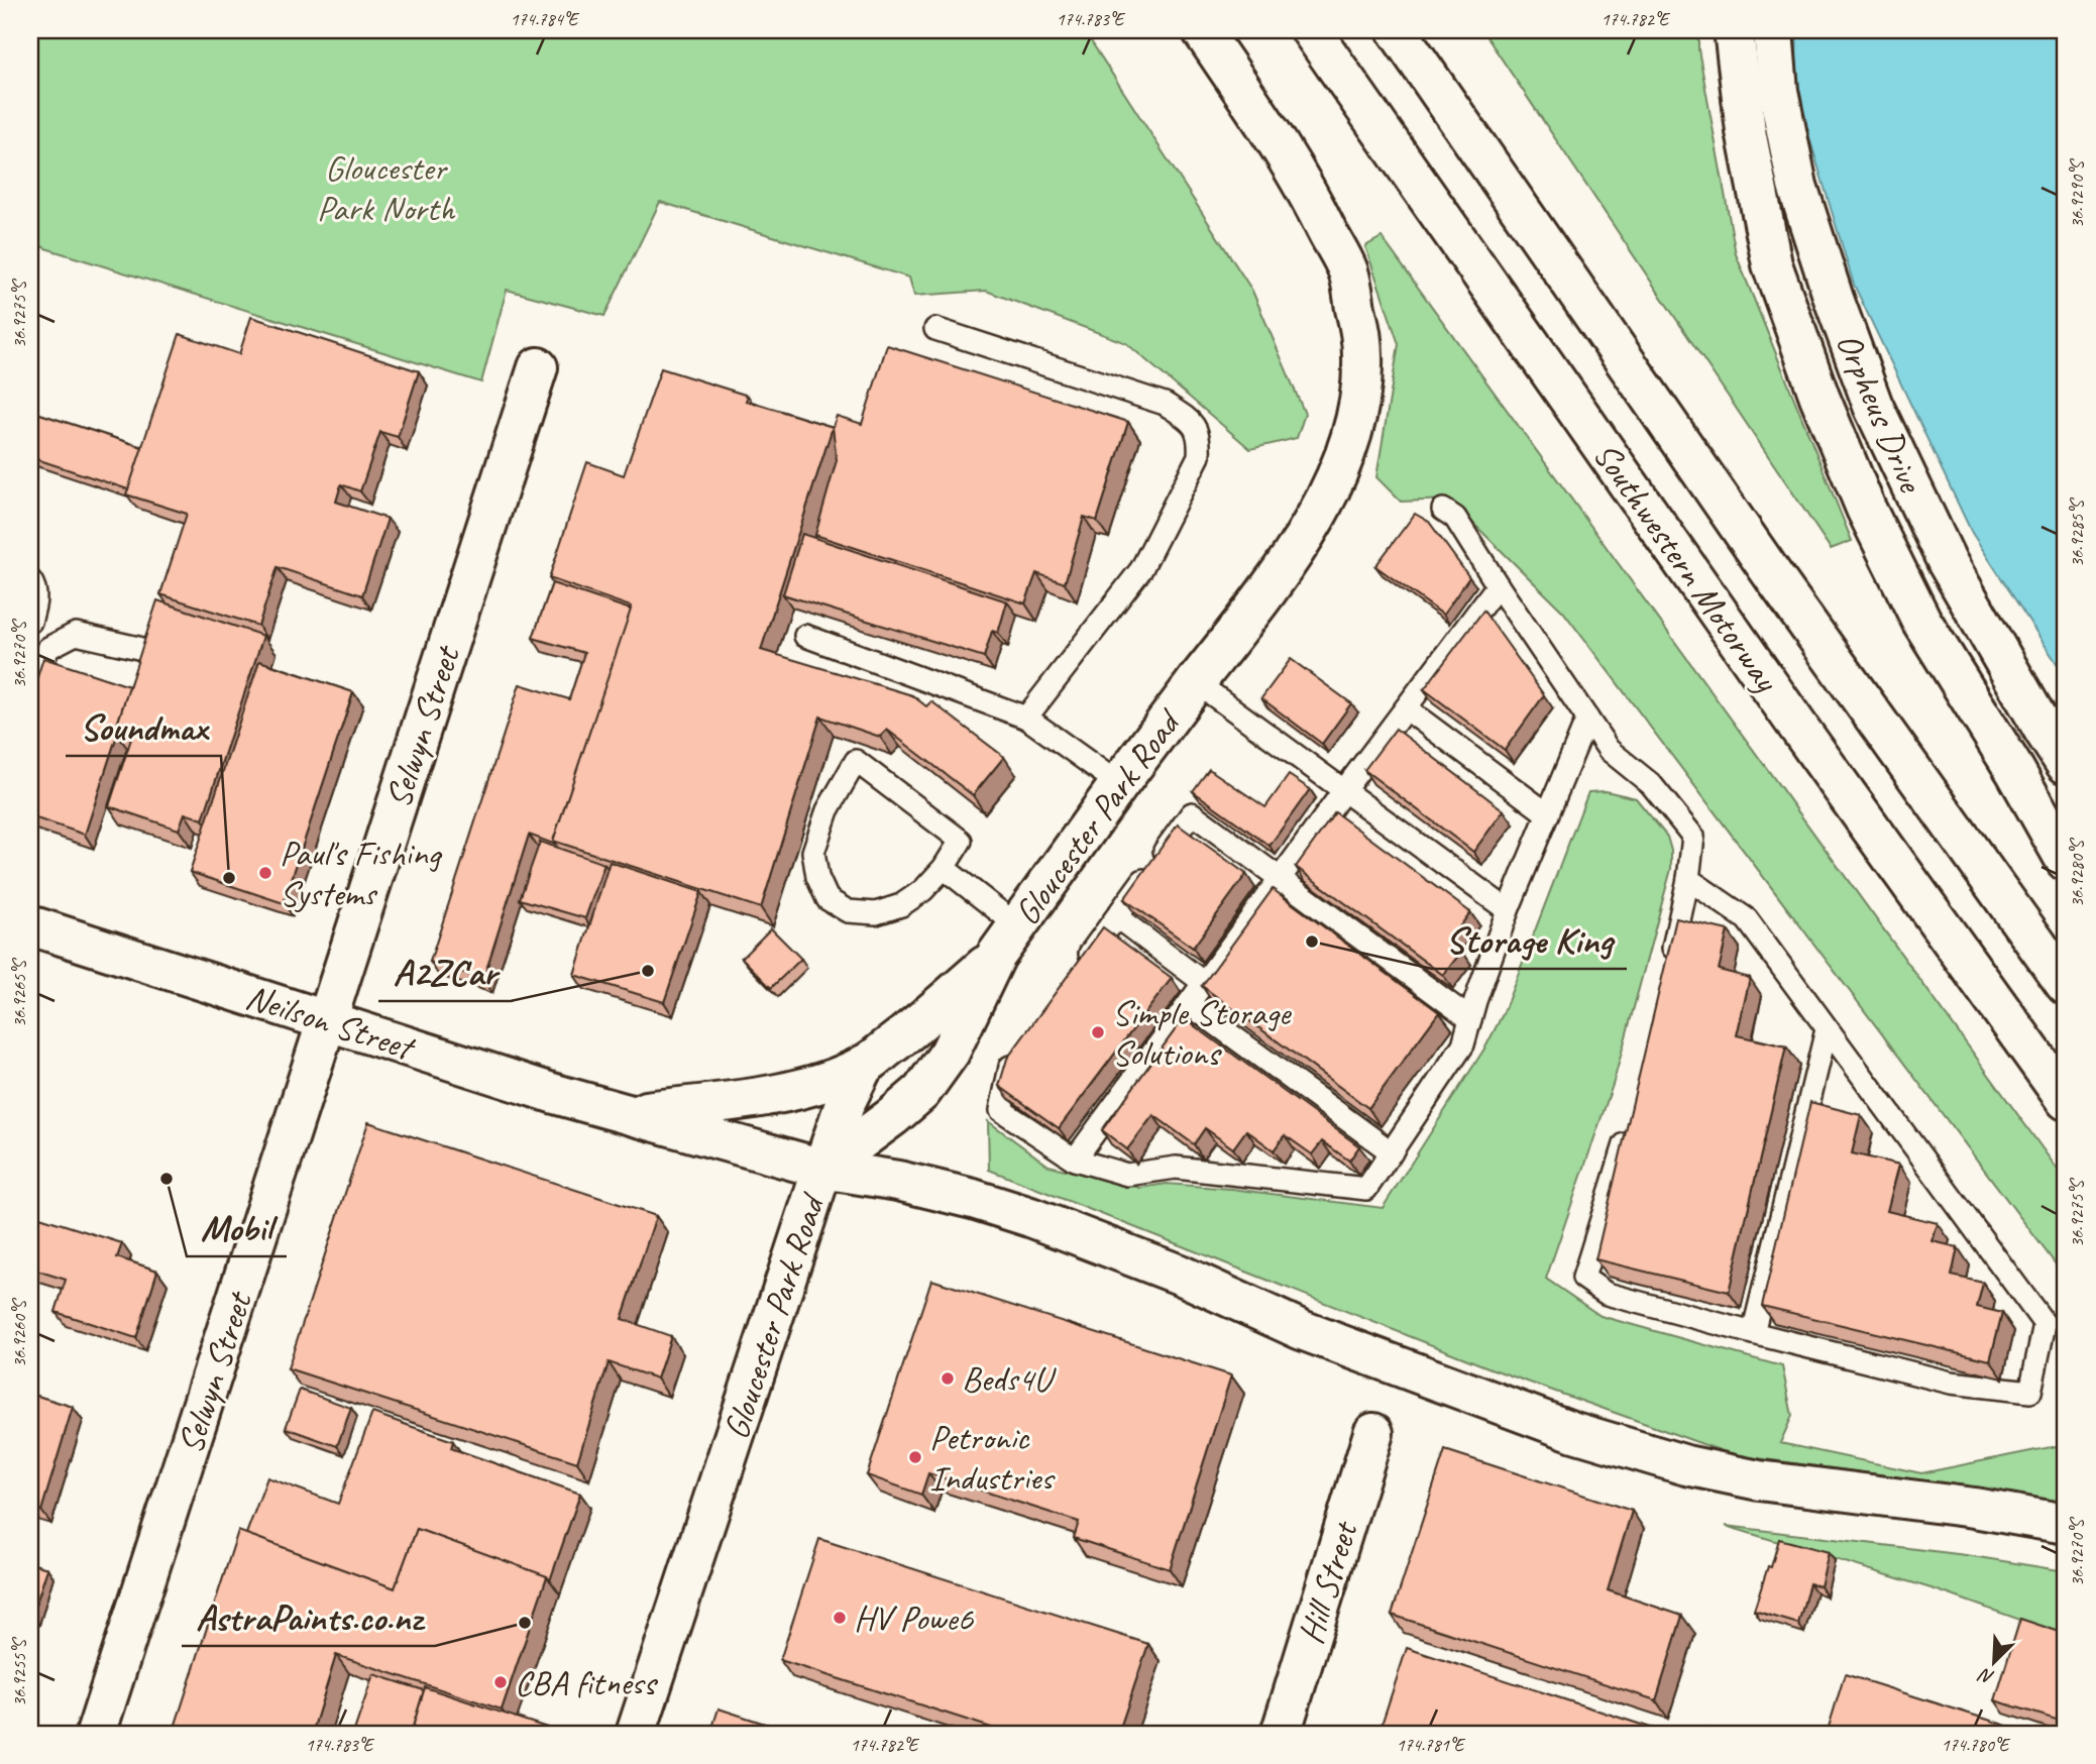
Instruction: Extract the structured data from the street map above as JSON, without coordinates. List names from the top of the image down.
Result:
{
  "streets": {
    "main road": [
      "Orpheus Drive",
      "Southwestern Motorway",
      "Selwyn Street",
      "Gloucester Park Road",
      "Neilson Street",
      "Hill Street"
    ]
  },
  "crossings": [
    ["Selwyn Street", "Neilson Street"],
    ["Gloucester Park Road", "Neilson Street"]
  ],
  "parks": ["Gloucester Park North"],
  "places": [
    "Paul's Fishing Systems",
    "Soundmax",
    "Storage King",
    "A2ZCar",
    "Simple Storage Solutions",
    "Mobil",
    "Beds4U",
    "Petronic Industries",
    "HV Powe6",
    "AstraPaints.co.nz",
    "CBA fitness"
  ],
  "north": "bottom left",
  "coordinates": [
    "174.784°E",
    "174.783°E",
    "174.782°E",
    "36.9290°S",
    "36.9275°S",
    "36.9285°S",
    "36.9270°S",
    "36.9280°S",
    "36.9265°S",
    "36.9260°S",
    "36.9255°S",
    "174.781°E",
    "174.780°E"
  ]
}
